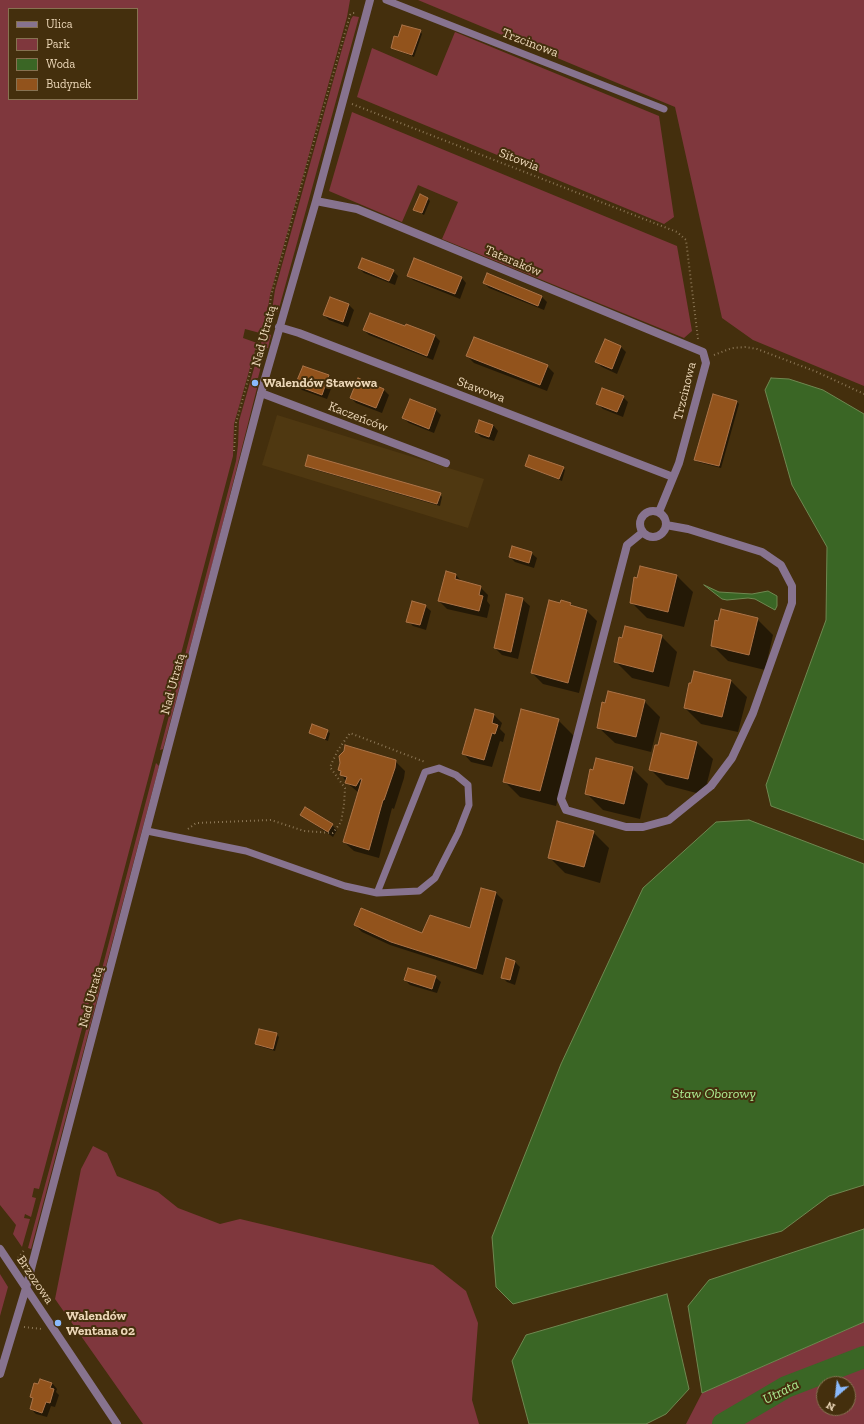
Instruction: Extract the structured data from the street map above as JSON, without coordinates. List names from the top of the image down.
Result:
{
  "streets": {
    "street": [
      "Trzcinowa",
      "Tataraków",
      "Nad Utratą",
      "Stawowa",
      "Kaczeńców",
      "Brzozowa"
    ],
    "path": ["Sitowia"]
  },
  "crossings": [
    ["Trzcinowa", "Sitowia"],
    ["Trzcinowa", "Tataraków"],
    ["Trzcinowa", "Stawowa"],
    ["Sitowia", "Nad Utratą"],
    ["Tataraków", "Nad Utratą"],
    ["Nad Utratą", "Stawowa"],
    ["Nad Utratą", "Kaczeńców"],
    ["Nad Utratą", "Brzozowa"]
  ],
  "water": ["Staw Oborowy", "Utrata"],
  "places": ["Walendów Stawowa", "Walendów Wentana 02"],
  "legend": [
    "Ulica",
    "Park",
    "Woda",
    "Budynek"
  ],
  "north": "bottom left"
}
